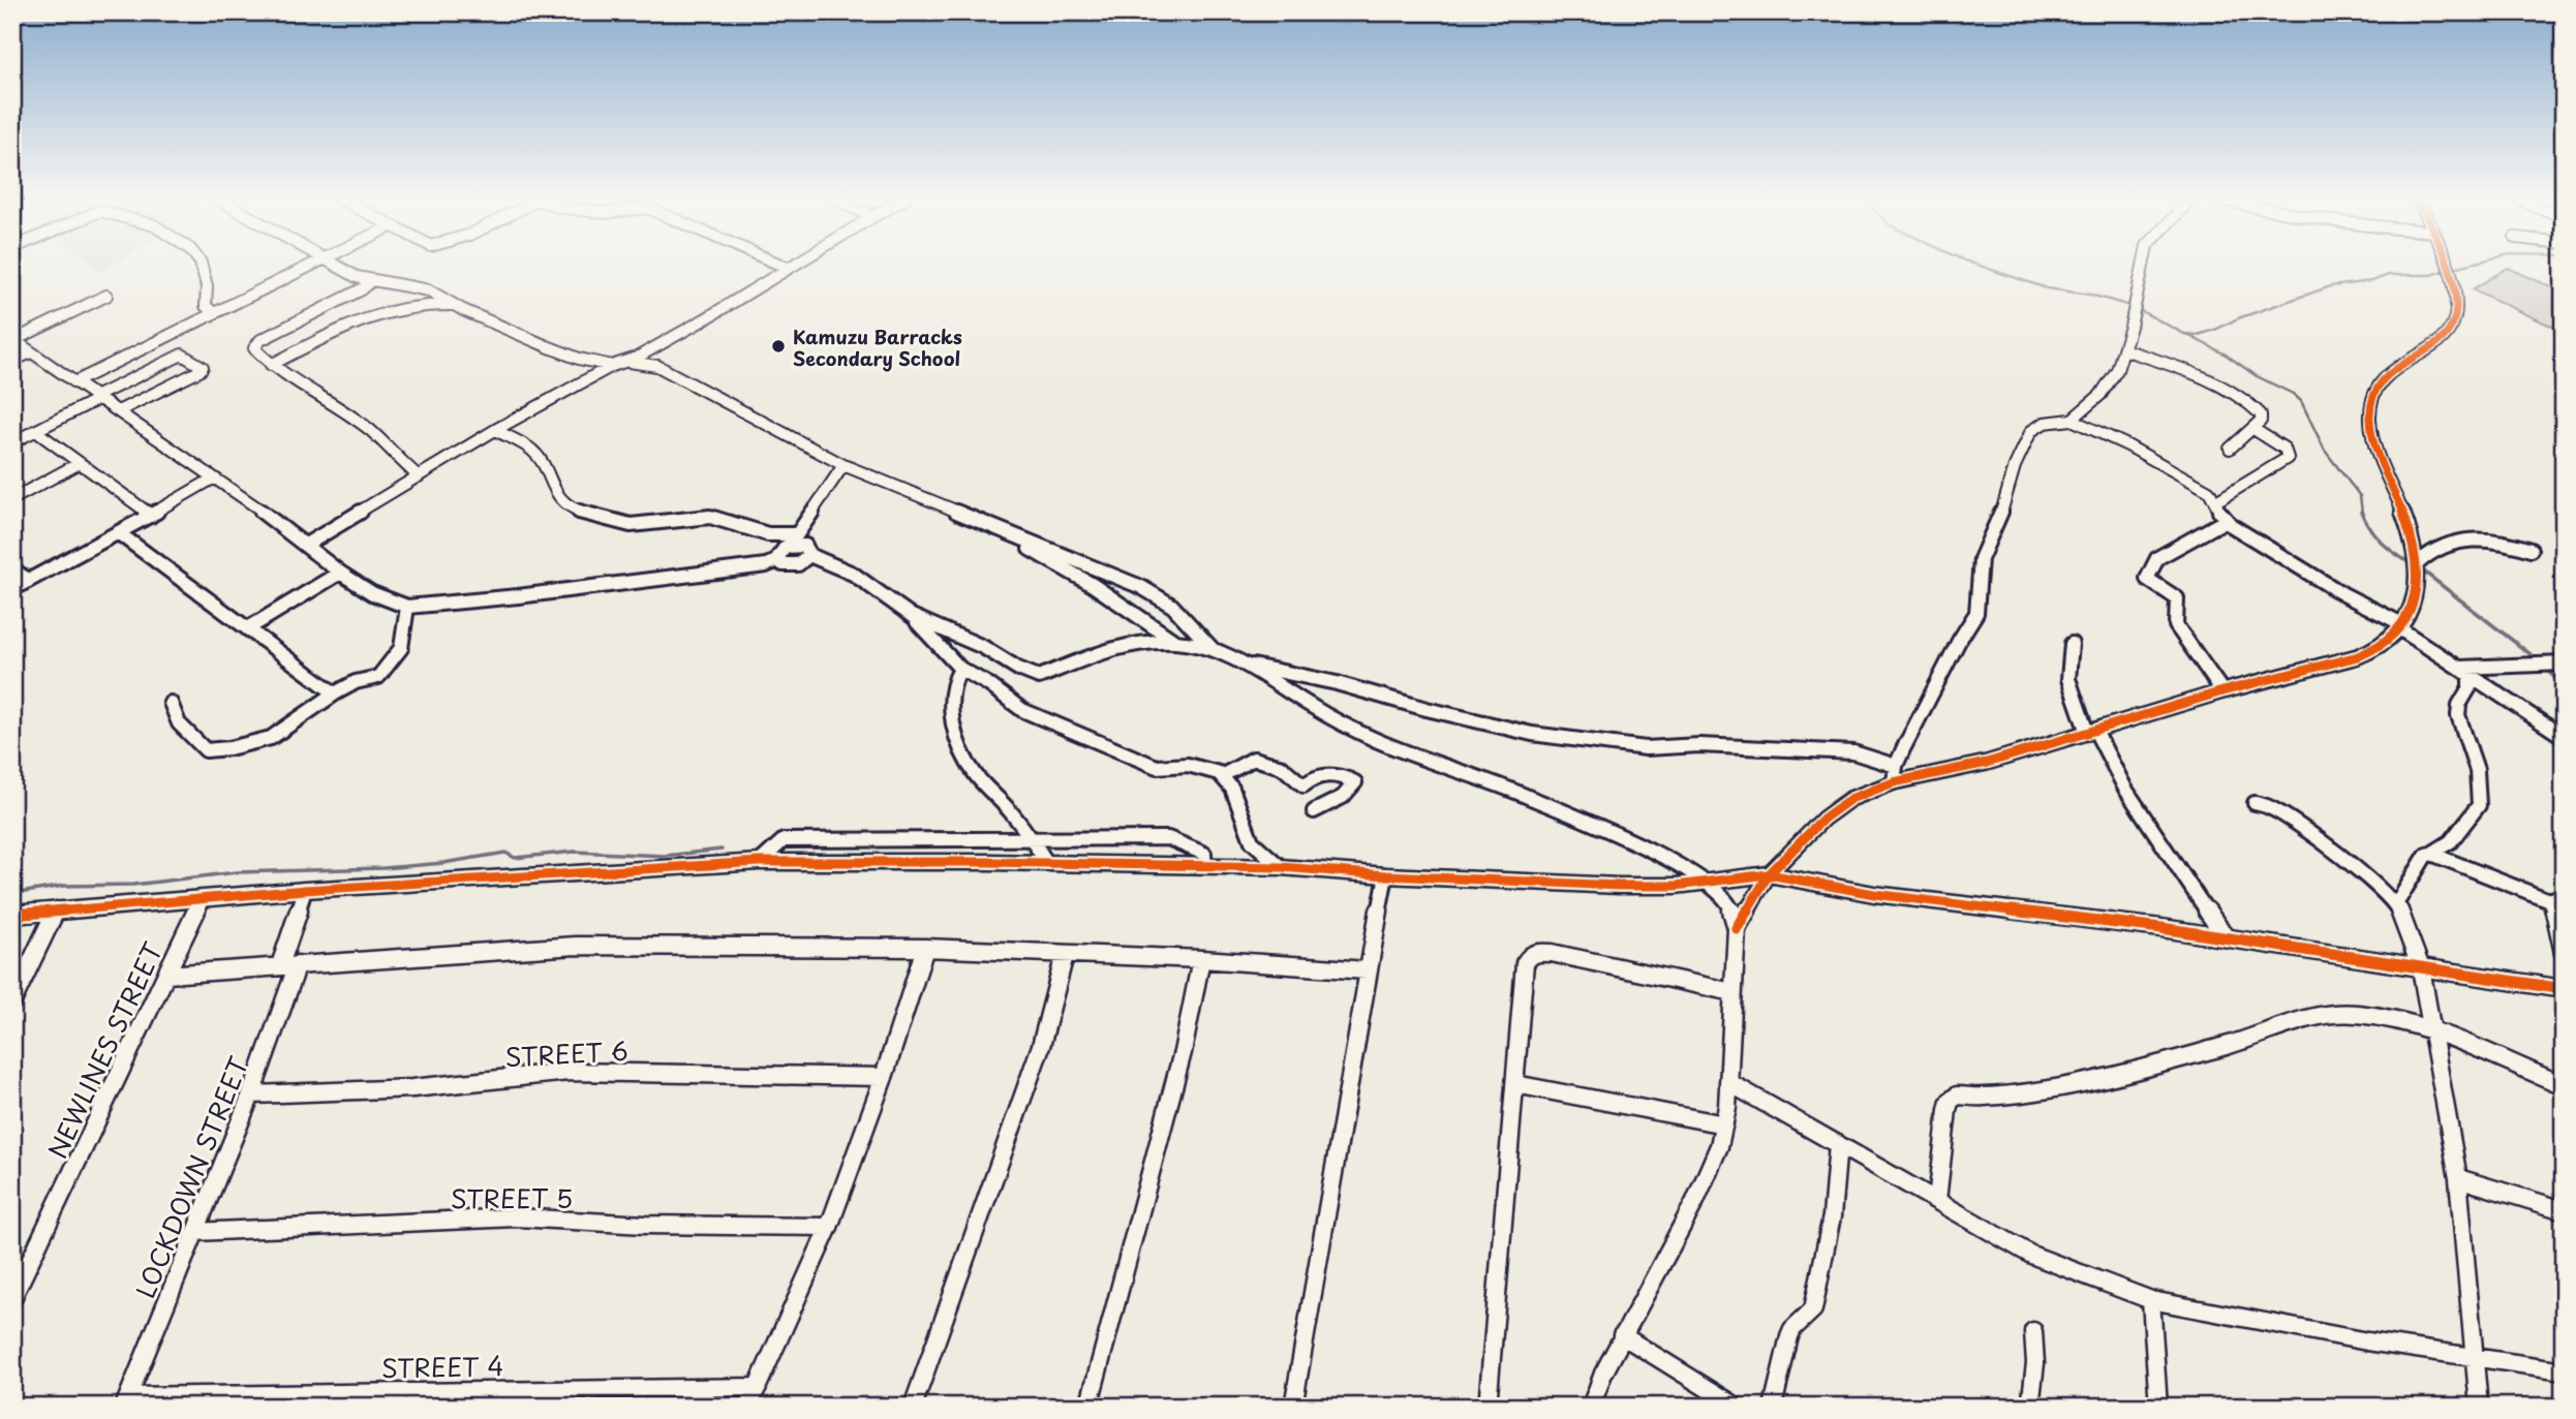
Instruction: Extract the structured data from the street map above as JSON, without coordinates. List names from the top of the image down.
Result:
{
  "streets": {
    "street": [
      "NEWLINES STREET",
      "STREET 6",
      "LOCKDOWN STREET",
      "STREET 5",
      "STREET 4"
    ]
  },
  "crossings": [
    ["STREET 6", "LOCKDOWN STREET"],
    ["LOCKDOWN STREET", "STREET 5"],
    ["LOCKDOWN STREET", "STREET 4"]
  ],
  "places": ["Kamuzu Barracks Secondary School"]
}
